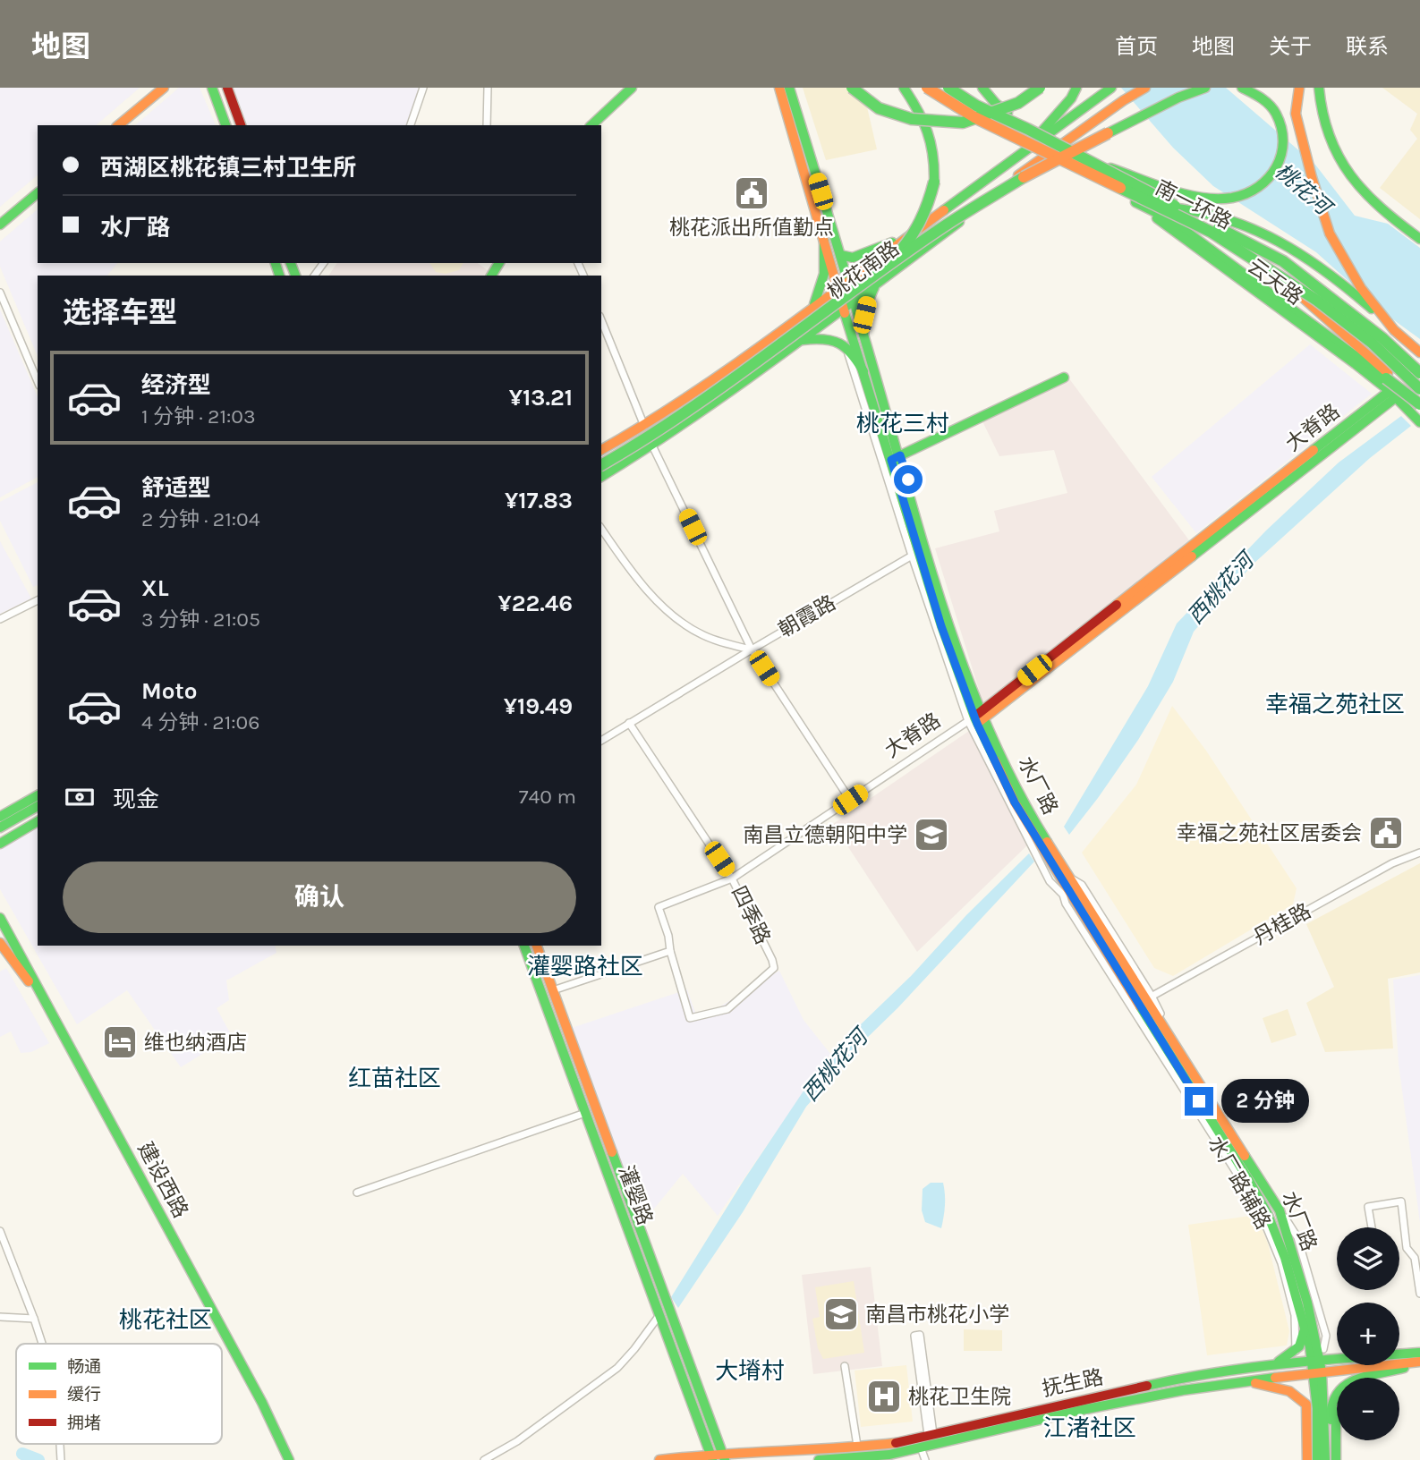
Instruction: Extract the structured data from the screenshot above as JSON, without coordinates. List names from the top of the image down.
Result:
{
  "streets": {
    "main road": [
      "南一环路",
      "桃花南路",
      "云天路",
      "大脊路",
      "水厂路",
      "建设西路",
      "灌婴路",
      "抚生路"
    ],
    "street": [
      "朝霞路",
      "四季路",
      "丹桂路",
      "水厂路辅路"
    ]
  },
  "crossings": [
    ["南一环路", "云天路"],
    ["桃花南路", "云天路"],
    ["桃花南路", "水厂路"],
    ["云天路", "大脊路"],
    ["大脊路", "水厂路"],
    ["大脊路", "四季路"],
    ["大脊路", "水厂路辅路"],
    ["朝霞路", "水厂路"],
    ["朝霞路", "四季路"],
    ["水厂路", "丹桂路"],
    ["水厂路", "水厂路辅路"],
    ["水厂路", "抚生路"],
    ["灌婴路", "抚生路"]
  ],
  "districts": [
    "桃花三村",
    "幸福之苑社区",
    "灌婴路社区",
    "红苗社区",
    "桃花社区",
    "大塉村",
    "江渚社区"
  ],
  "water": ["桃花河", "西桃花河"],
  "places": {
    "public building": ["桃花派出所值勤点", "幸福之苑社区居委会"],
    "school or university": ["南昌立德朝阳中学", "南昌市桃花小学"],
    "hotel": ["维也纳酒店"],
    "hospital": ["桃花卫生院"]
  },
  "legend": ["畅通", "缓行", "拥堵"],
  "page": {
    "header": "地图",
    "nav": [
      "首页",
      "地图",
      "关于",
      "联系"
    ],
    "banner": ["西湖区桃花镇三村卫生所", "水厂路"],
    "heading": "选择车型",
    "list": [
      {
        "name": "经济型",
        "note": "1 分钟 · 21:03",
        "value": "¥13.21"
      },
      {
        "name": "舒适型",
        "note": "2 分钟 · 21:04",
        "value": "¥17.83"
      },
      {
        "name": "XL",
        "note": "3 分钟 · 21:05",
        "value": "¥22.46"
      },
      {
        "name": "Moto",
        "note": "4 分钟 · 21:06",
        "value": "¥19.49"
      }
    ],
    "pay": ["现金", "740 m"],
    "buttons": "确认",
    "bubble": "2 分钟",
    "map_buttons": ["+", "−"]
  }
}
